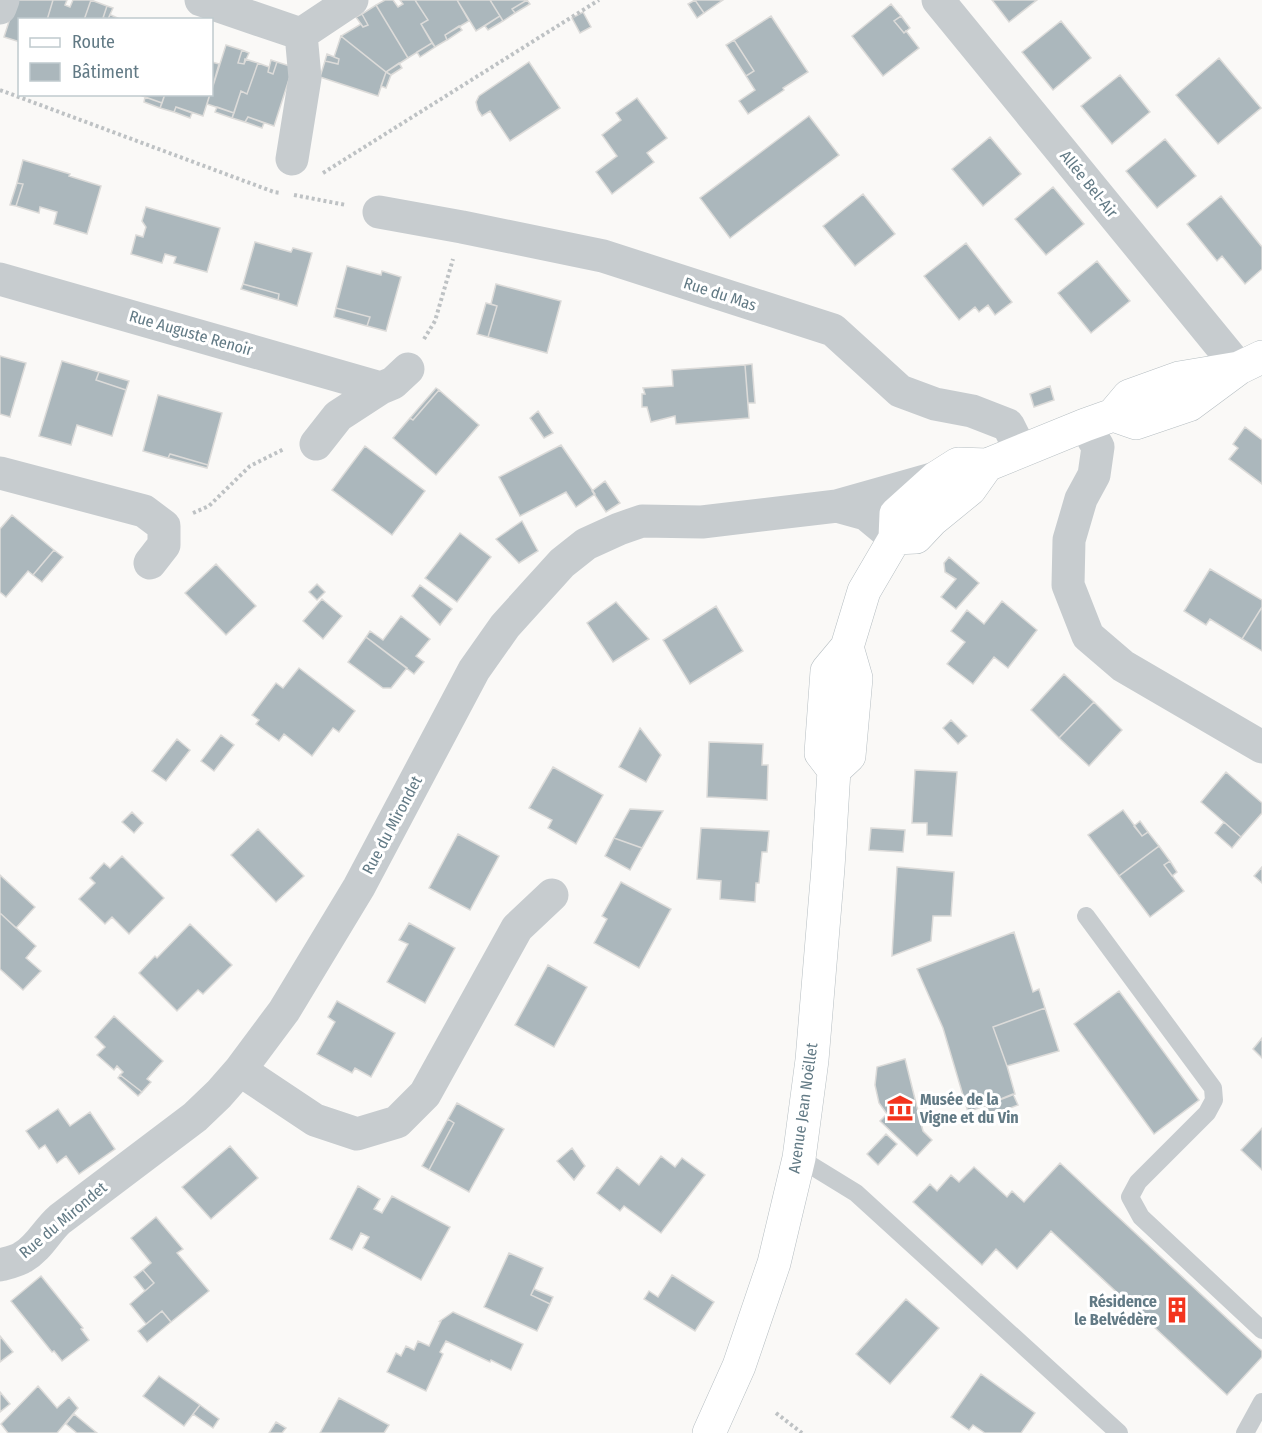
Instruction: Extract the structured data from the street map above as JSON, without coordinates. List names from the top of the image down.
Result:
{
  "streets": {
    "main road": ["Avenue Jean Noëllet"],
    "street": [
      "Allée Bel-Air",
      "Rue du Mas",
      "Rue Auguste Renoir",
      "Rue du Mirondet"
    ]
  },
  "crossings": [
    ["Allée Bel-Air", "Avenue Jean Noëllet"],
    ["Rue du Mas", "Avenue Jean Noëllet"],
    ["Rue du Mirondet", "Avenue Jean Noëllet"]
  ],
  "places": {
    "museum": ["Musée de la Vigne et du Vin"],
    "building": ["Résidence le Belvédère"]
  },
  "legend": ["Route", "Bâtiment"]
}
